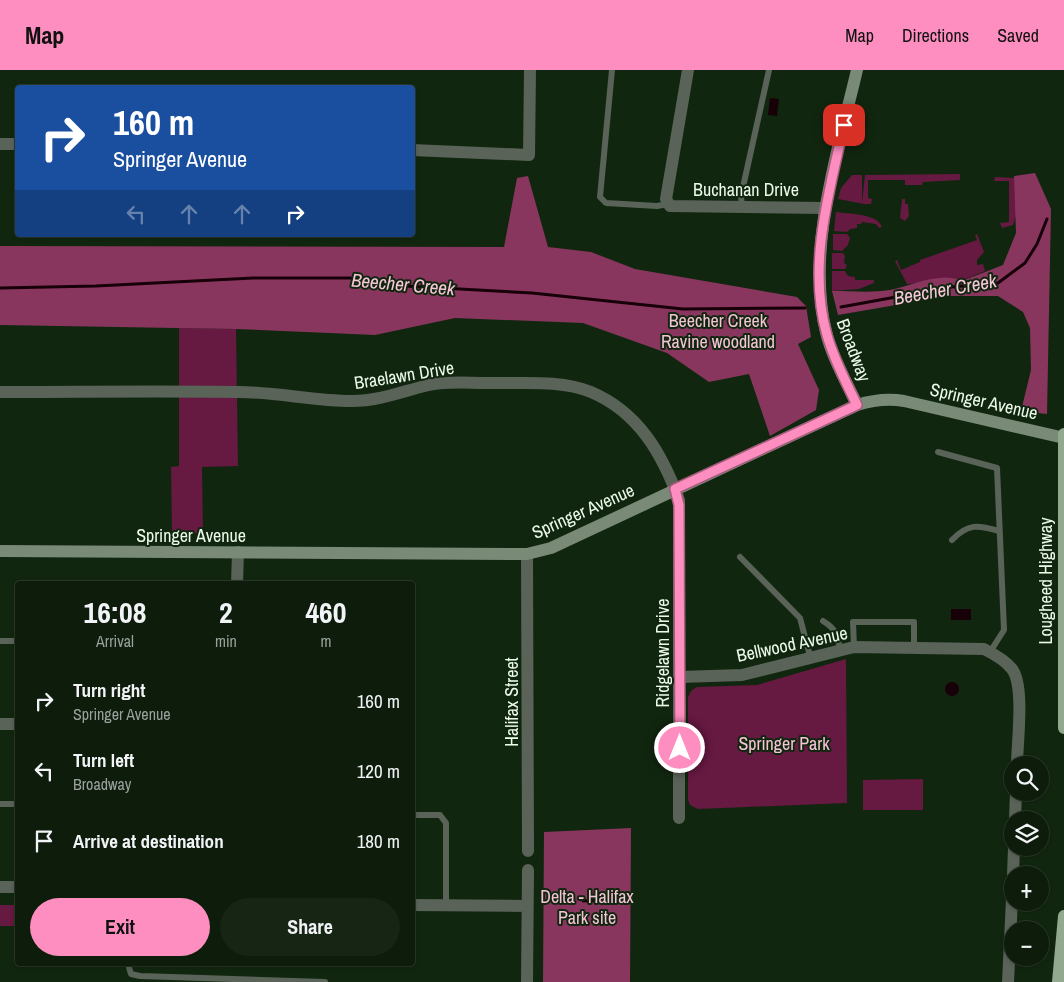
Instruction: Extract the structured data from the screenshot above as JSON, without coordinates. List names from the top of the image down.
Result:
{
  "streets": {
    "main road": ["Lougheed Highway"],
    "street": [
      "Buchanan Drive",
      "Broadway",
      "Braelawn Drive",
      "Springer Avenue",
      "Bellwood Avenue",
      "Ridgelawn Drive",
      "Halifax Street"
    ]
  },
  "crossings": [
    ["Buchanan Drive", "Broadway"],
    ["Broadway", "Springer Avenue"],
    ["Braelawn Drive", "Springer Avenue"],
    ["Braelawn Drive", "Ridgelawn Drive"],
    ["Springer Avenue", "Lougheed Highway"],
    ["Springer Avenue", "Ridgelawn Drive"],
    ["Springer Avenue", "Halifax Street"],
    ["Bellwood Avenue", "Ridgelawn Drive"]
  ],
  "water": ["Beecher Creek"],
  "parks": ["Beecher Creek Ravine woodland", "Springer Park", "Delta - Halifax Park site"],
  "page": {
    "header": "Map",
    "nav": ["Map", "Directions", "Saved"],
    "turn": ["160 m", "Springer Avenue"],
    "eta": [
      "16:08",
      "Arrival",
      "2",
      "min",
      "460",
      "m"
    ],
    "list": [
      {
        "name": "Turn right",
        "note": "Springer Avenue",
        "value": "160 m"
      },
      {
        "name": "Turn left",
        "note": "Broadway",
        "value": "120 m"
      },
      {
        "name": "Arrive at destination",
        "value": "180 m"
      }
    ],
    "map_buttons": ["+", "−"],
    "buttons": ["Exit", "Share"]
  }
}
